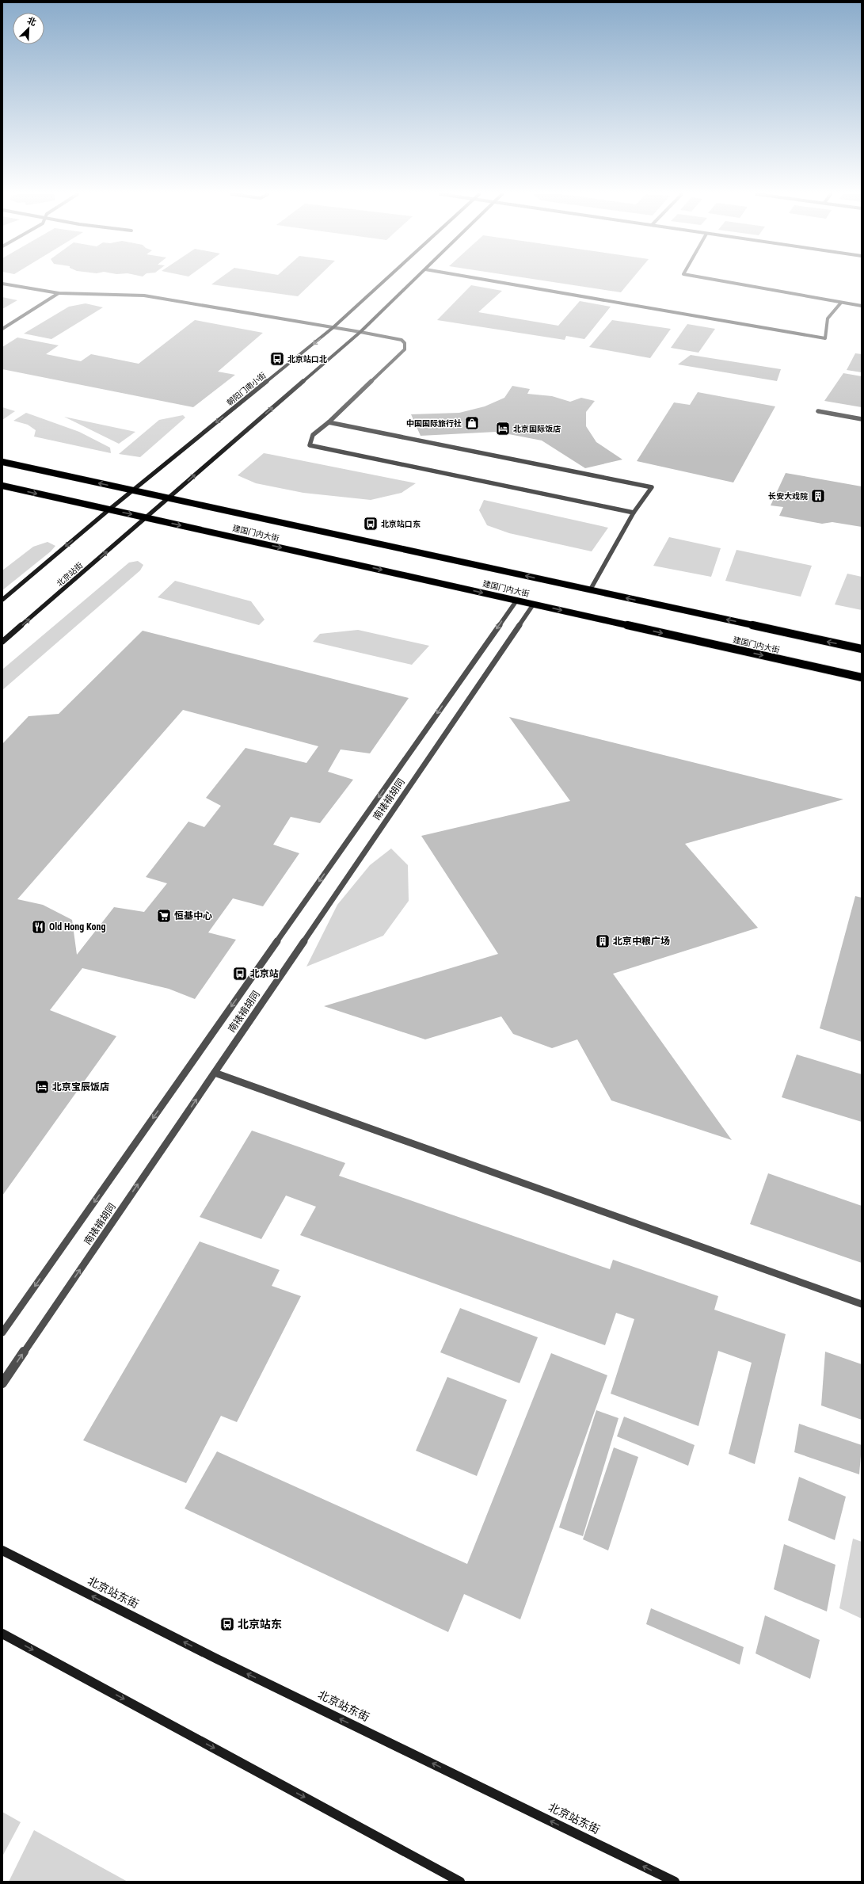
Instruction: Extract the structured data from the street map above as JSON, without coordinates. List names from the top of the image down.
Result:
{
  "streets": {
    "highway": ["建国门内大街"],
    "main road": ["朝阳门南小街", "北京站街", "北京站东街"],
    "street": ["南裱褙胡同"]
  },
  "crossings": [
    ["朝阳门南小街", "建国门内大街"],
    ["建国门内大街", "北京站街"],
    ["建国门内大街", "南裱褙胡同"]
  ],
  "one_way": ["北京站东街"],
  "places": {
    "bus stop": [
      "北京站口北",
      "北京站口东",
      "北京站",
      "北京站东"
    ],
    "shop": ["中国国际旅行社"],
    "hotel": ["北京国际饭店", "北京宝辰饭店"],
    "building": ["长安大戏院", "北京中粮广场"],
    "supermarket": ["恒基中心"],
    "restaurant": ["Old Hong Kong"]
  },
  "north": "top right"
}
